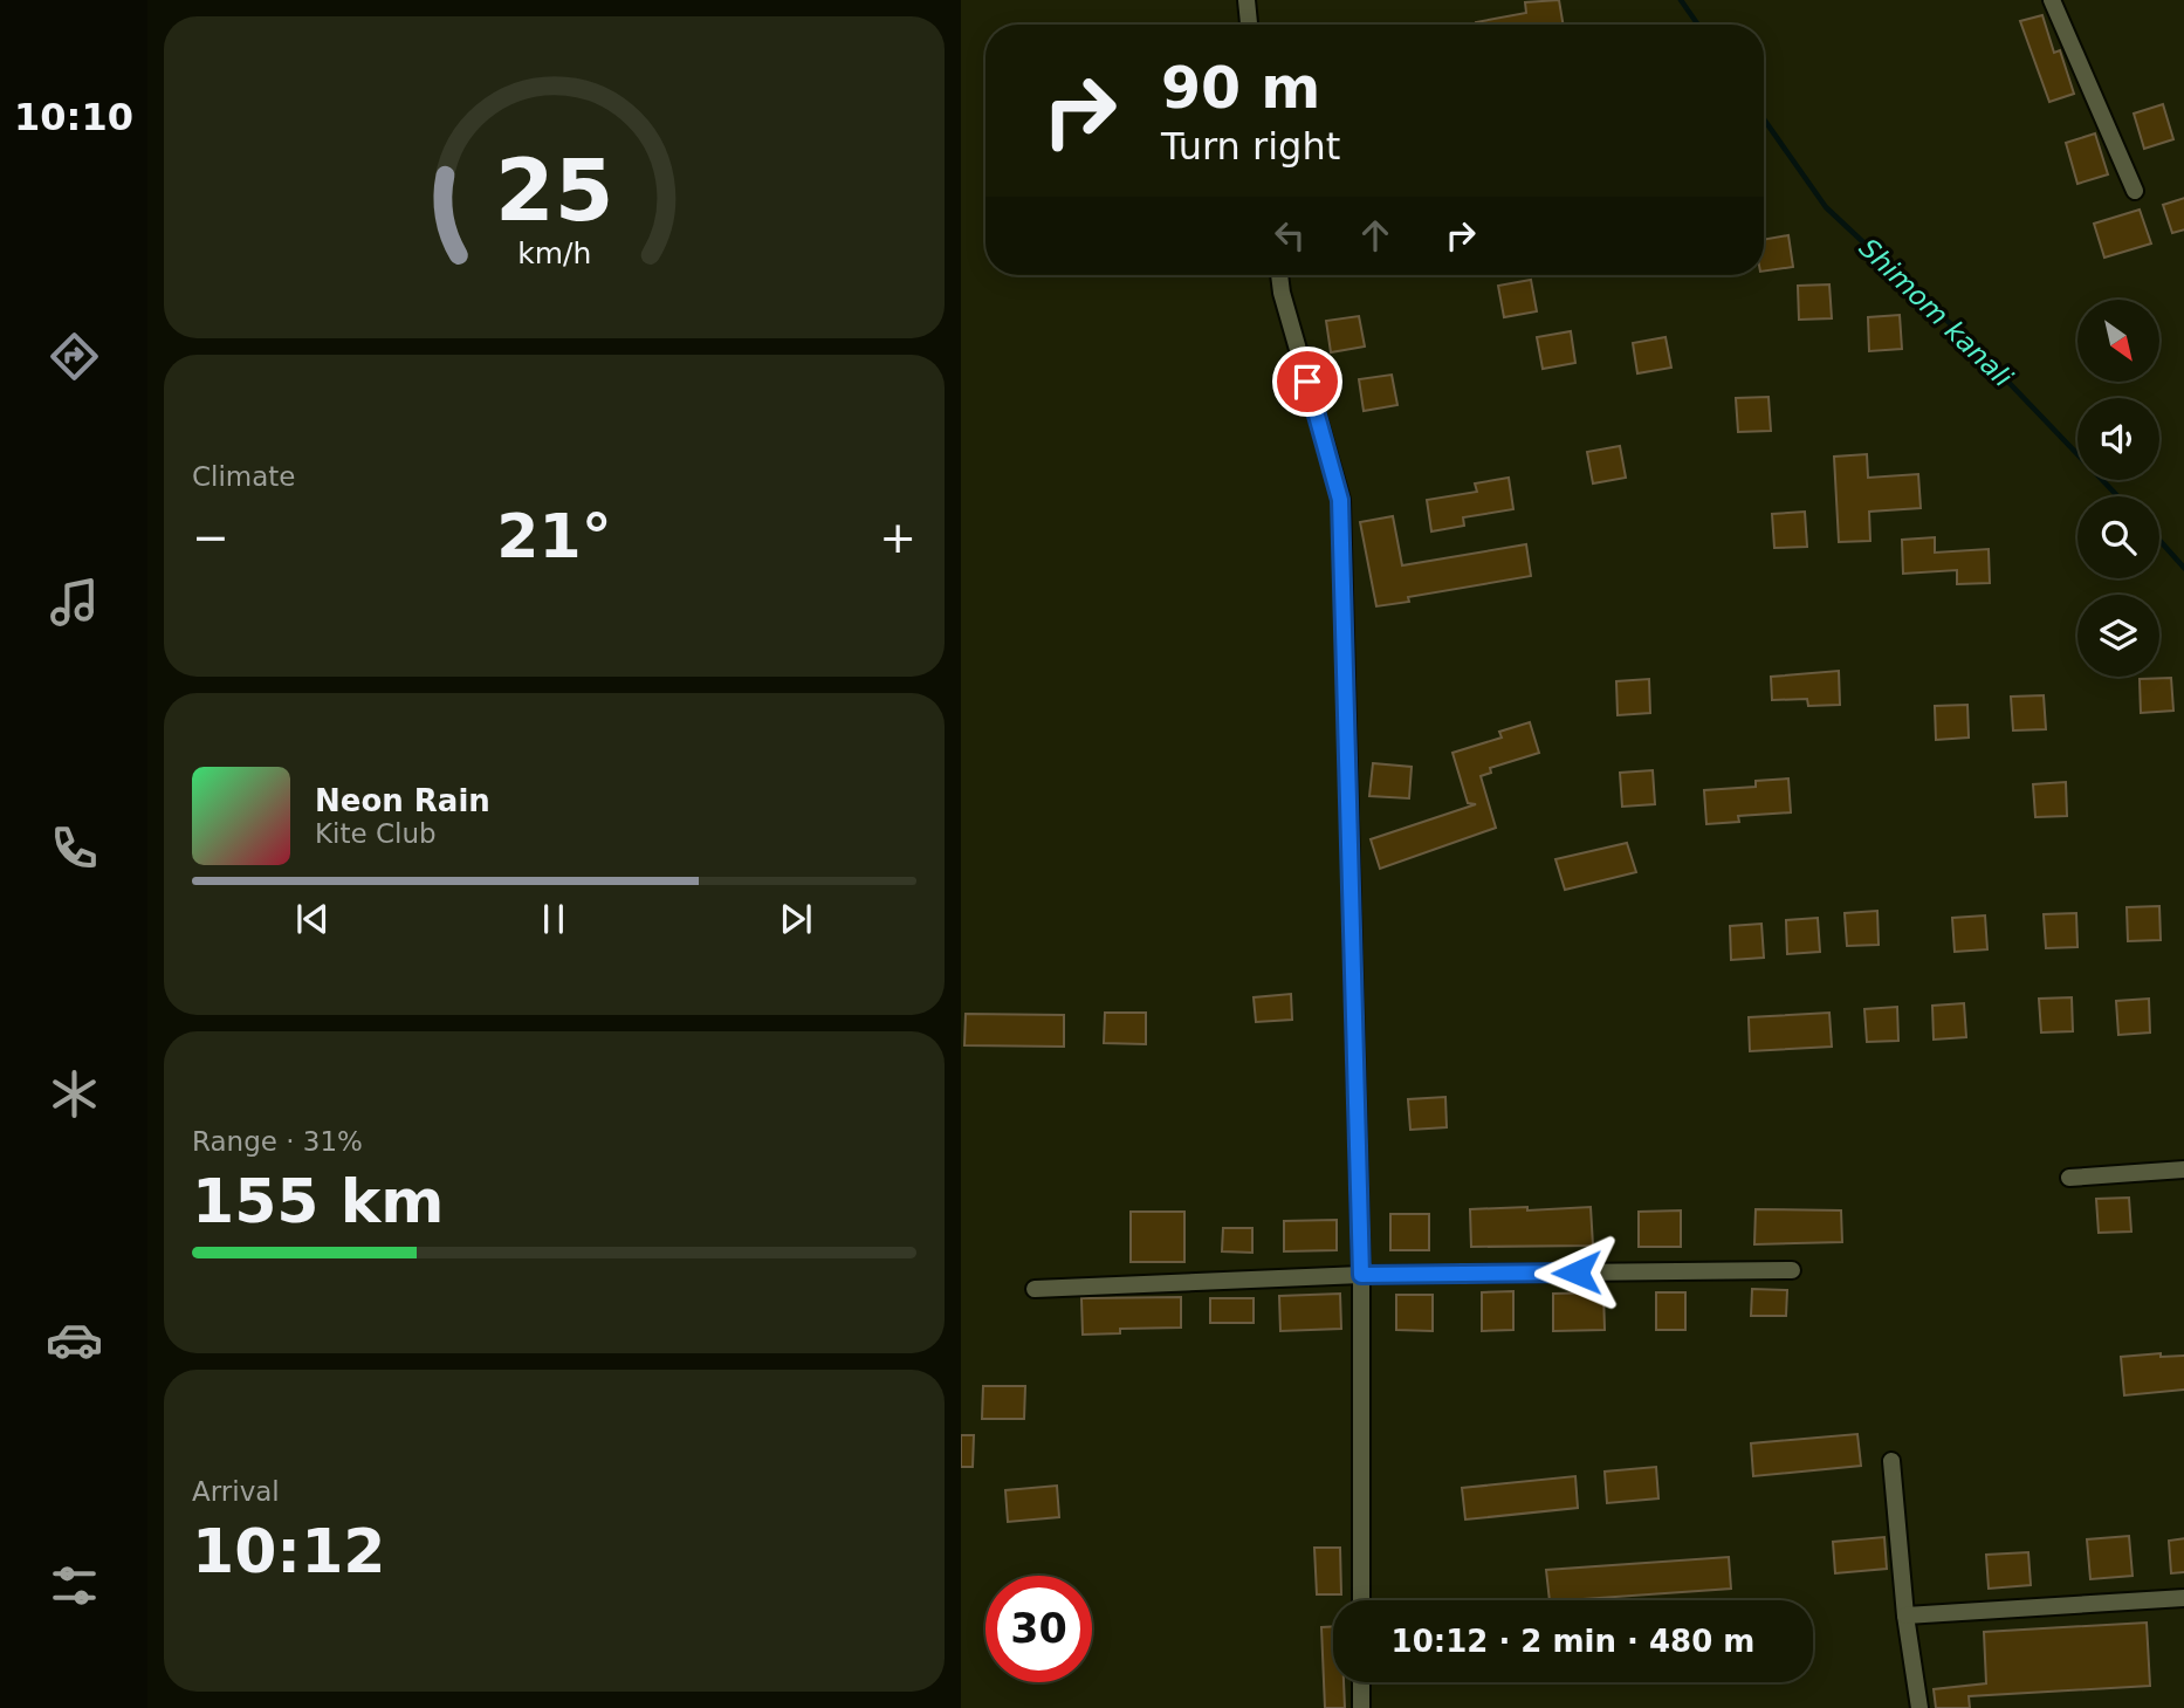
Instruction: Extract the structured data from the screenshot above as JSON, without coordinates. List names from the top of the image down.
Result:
{
  "water": ["Shimom kanali"],
  "north": "bottom right",
  "page": {
    "tabs": "10:10",
    "turn": ["90 m", "Turn right"],
    "tile": [
      "Climate",
      ["Range · 31%", "155 km"],
      ["Arrival", "10:12"]
    ],
    "heat": ["−", "21°", "+"],
    "song": ["Neon Rain", "Kite Club"],
    "limit": "30",
    "trip": "10:12 · 2 min · 480 m",
    "gauge": ["25", "km/h"]
  }
}
